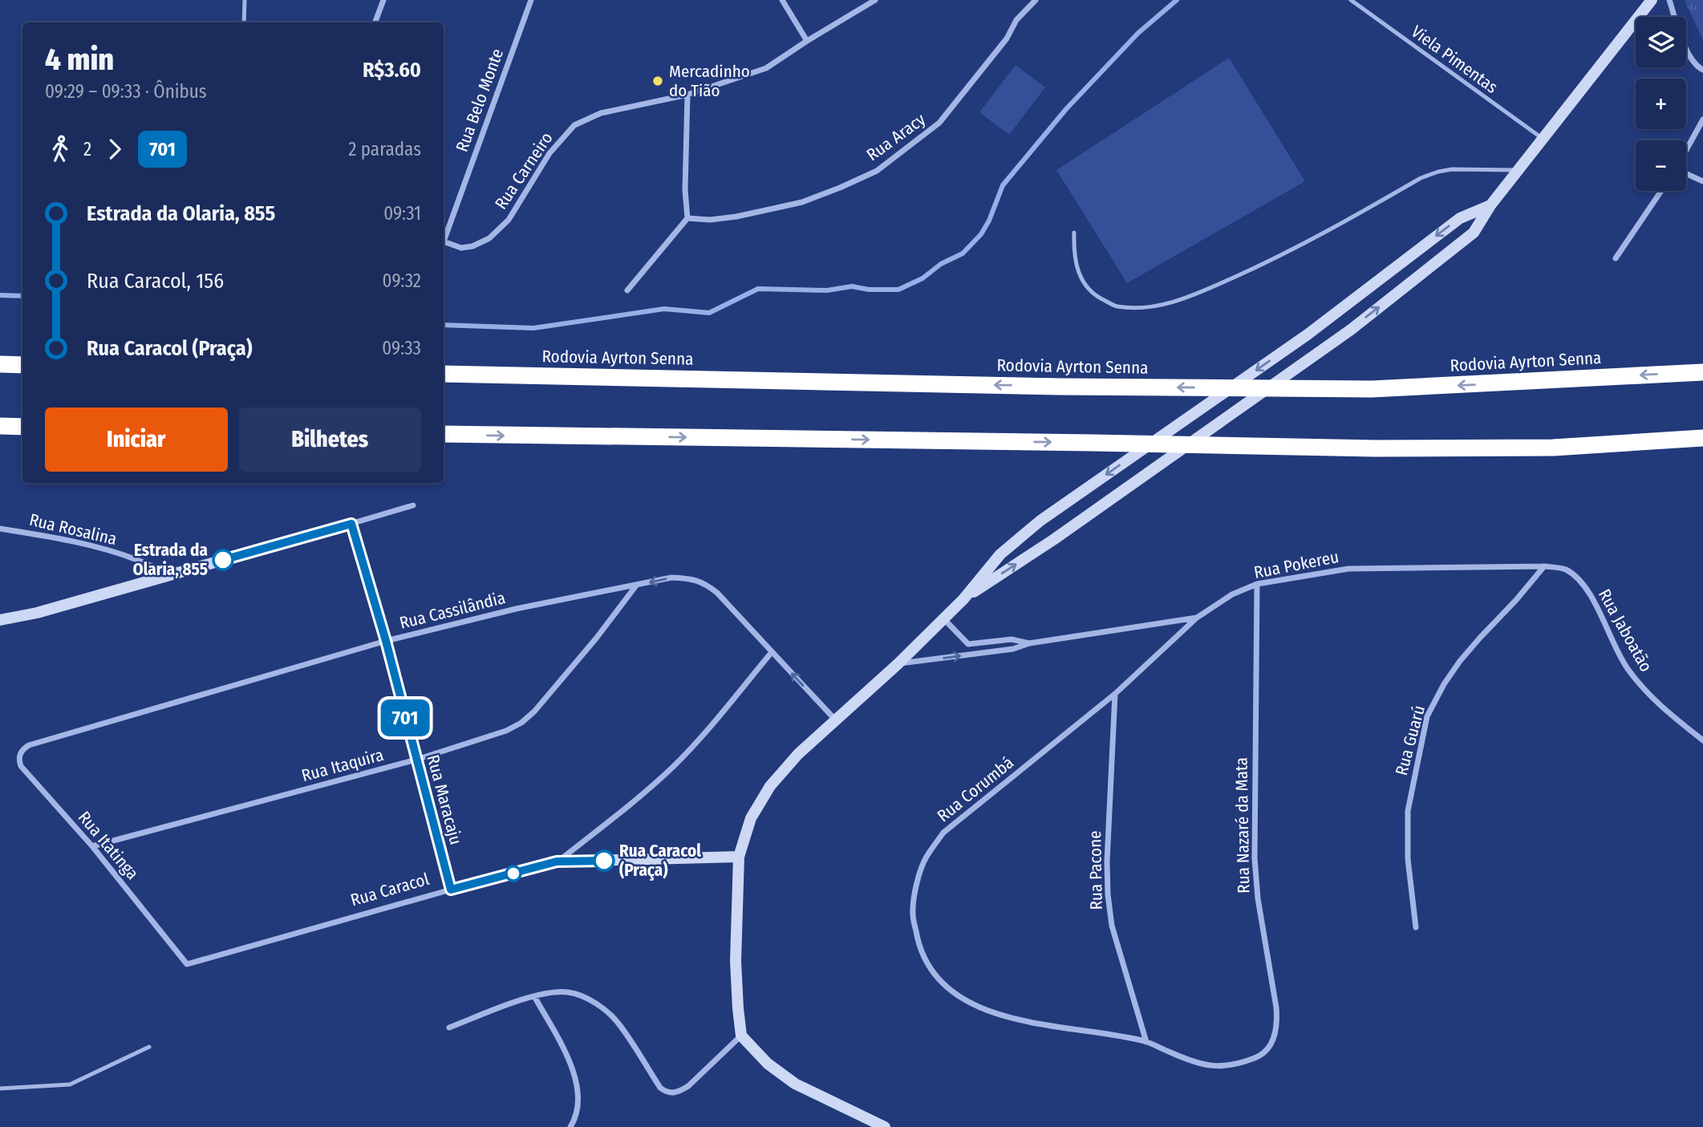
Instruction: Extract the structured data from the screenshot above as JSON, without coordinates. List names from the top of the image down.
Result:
{
  "streets": {
    "highway": ["Rodovia Ayrton Senna"],
    "main road": ["Rua Maracaju", "Rua Caracol"],
    "street": [
      "Rua Belo Monte",
      "Rua Aracy",
      "Rua Carneiro",
      "Rua Rosalina",
      "Rua Pokereu",
      "Rua Cassilândia",
      "Rua Jaboatão",
      "Rua Guarú",
      "Rua Itaquira",
      "Rua Corumbá",
      "Rua Nazaré da Mata",
      "Rua Itatinga",
      "Rua Pacone"
    ],
    "lane": ["Viela Pimentas"]
  },
  "crossings": [
    ["Rua Pokereu", "Rua Jaboatão"],
    ["Rua Pokereu", "Rua Guarú"],
    ["Rua Pokereu", "Rua Corumbá"],
    ["Rua Pokereu", "Rua Nazaré da Mata"],
    ["Rua Cassilândia", "Rua Itaquira"],
    ["Rua Cassilândia", "Rua Maracaju"],
    ["Rua Cassilândia", "Rua Itatinga"],
    ["Rua Jaboatão", "Rua Guarú"],
    ["Rua Itaquira", "Rua Maracaju"],
    ["Rua Itaquira", "Rua Itatinga"],
    ["Rua Corumbá", "Rua Nazaré da Mata"],
    ["Rua Corumbá", "Rua Pacone"],
    ["Rua Maracaju", "Rua Caracol"],
    ["Rua Itatinga", "Rua Caracol"]
  ],
  "places": ["Mercadinho do Tião", "Estrada da Olaria, 855", "Rua Caracol (Praça)"],
  "lines": ["bus line 701"],
  "page": {
    "on_map": "701",
    "map_buttons": ["+", "−"],
    "heading": ["4 min", "09:29 – 09:33 · Ônibus", "R$3.60"],
    "legs": ["2", "701", "2 paradas"],
    "list": [
      {
        "name": "Estrada da Olaria, 855",
        "value": "09:31"
      },
      {
        "name": "Rua Caracol, 156",
        "value": "09:32"
      },
      {
        "name": "Rua Caracol (Praça)",
        "value": "09:33"
      }
    ],
    "buttons": ["Iniciar", "Bilhetes"]
  }
}
